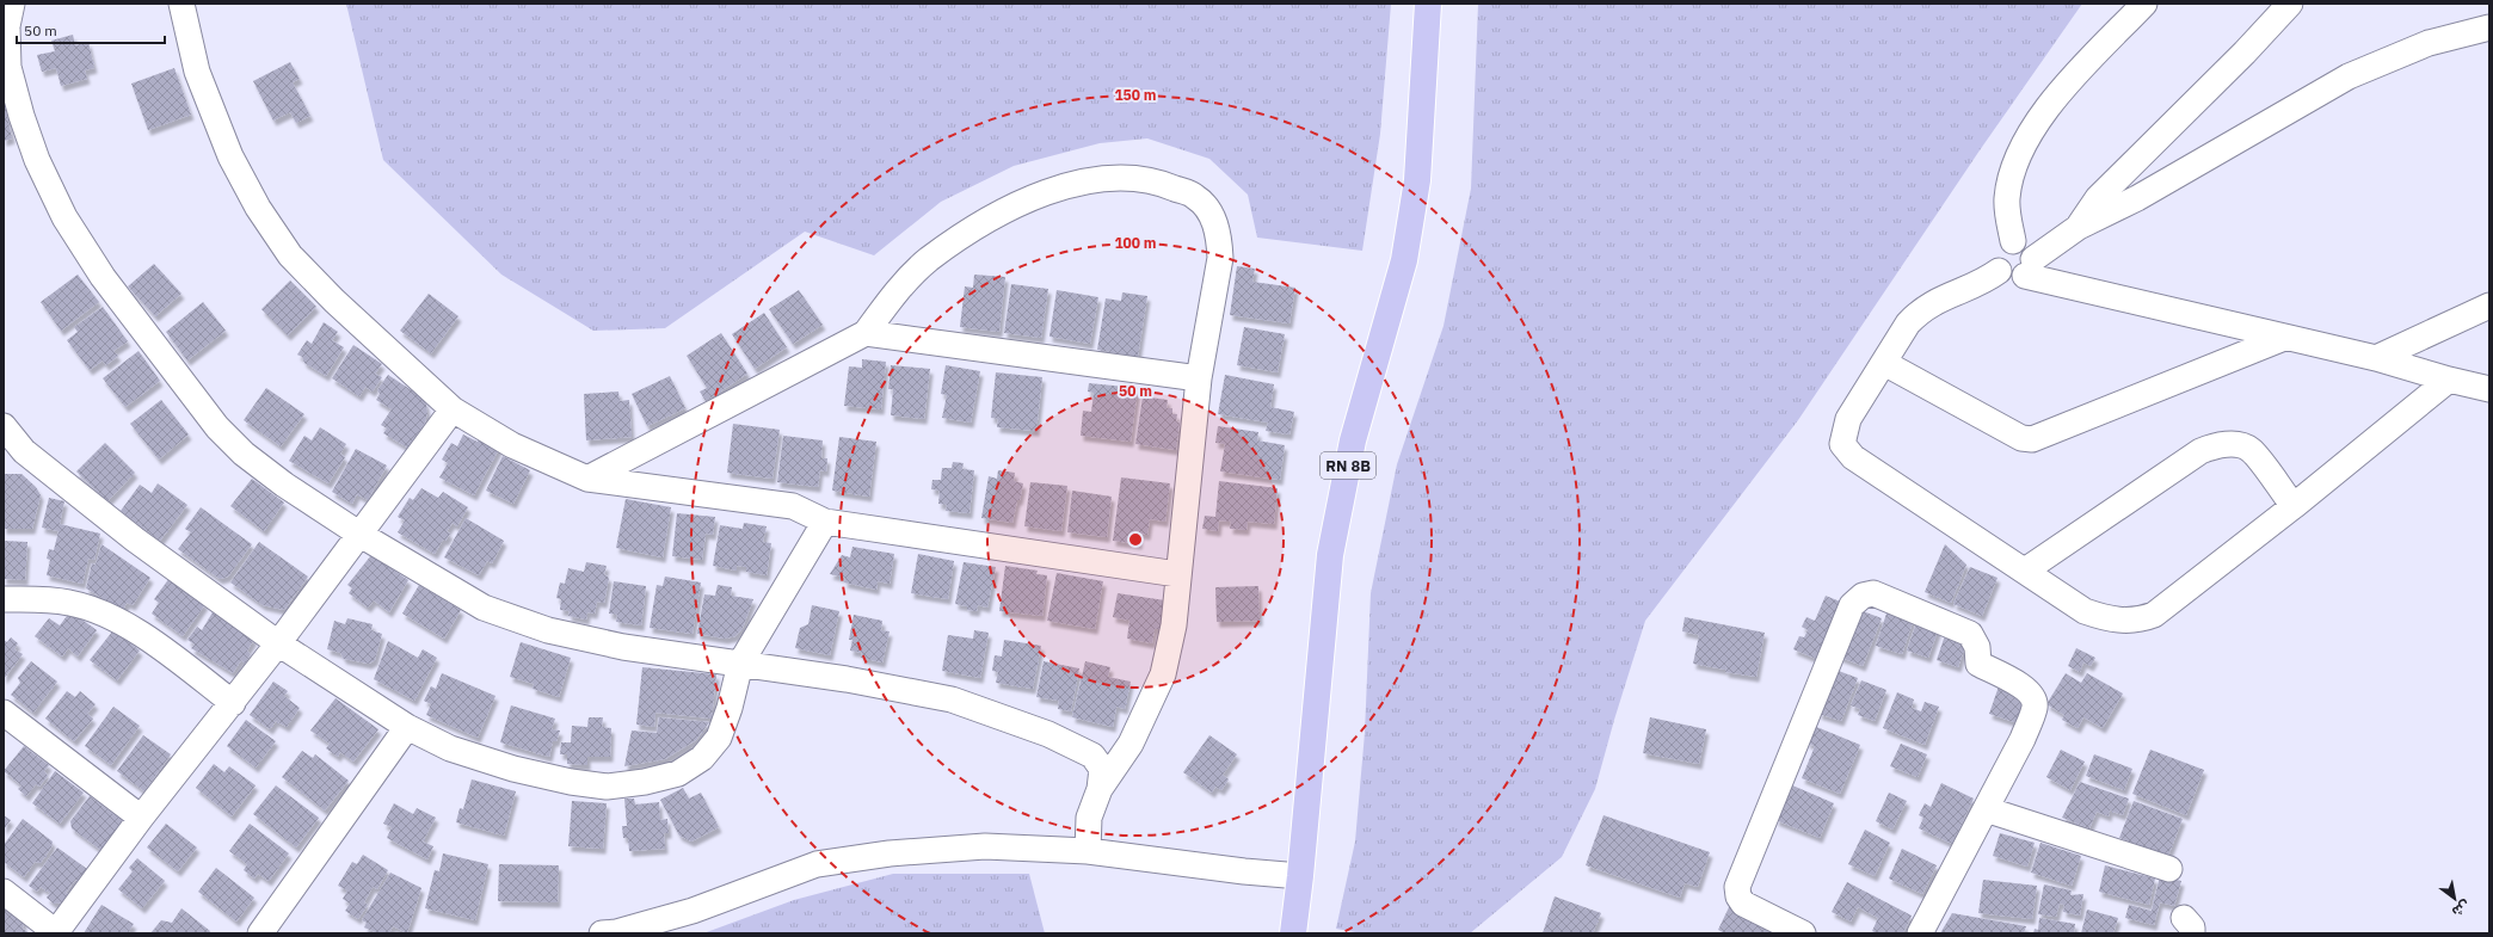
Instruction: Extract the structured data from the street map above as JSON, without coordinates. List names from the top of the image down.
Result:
{
  "streets": {
    "main road": ["RN 8B"]
  },
  "scale_bar": "50 m",
  "north": "bottom right",
  "rings": ["150 m", "100 m", "50 m"]
}
